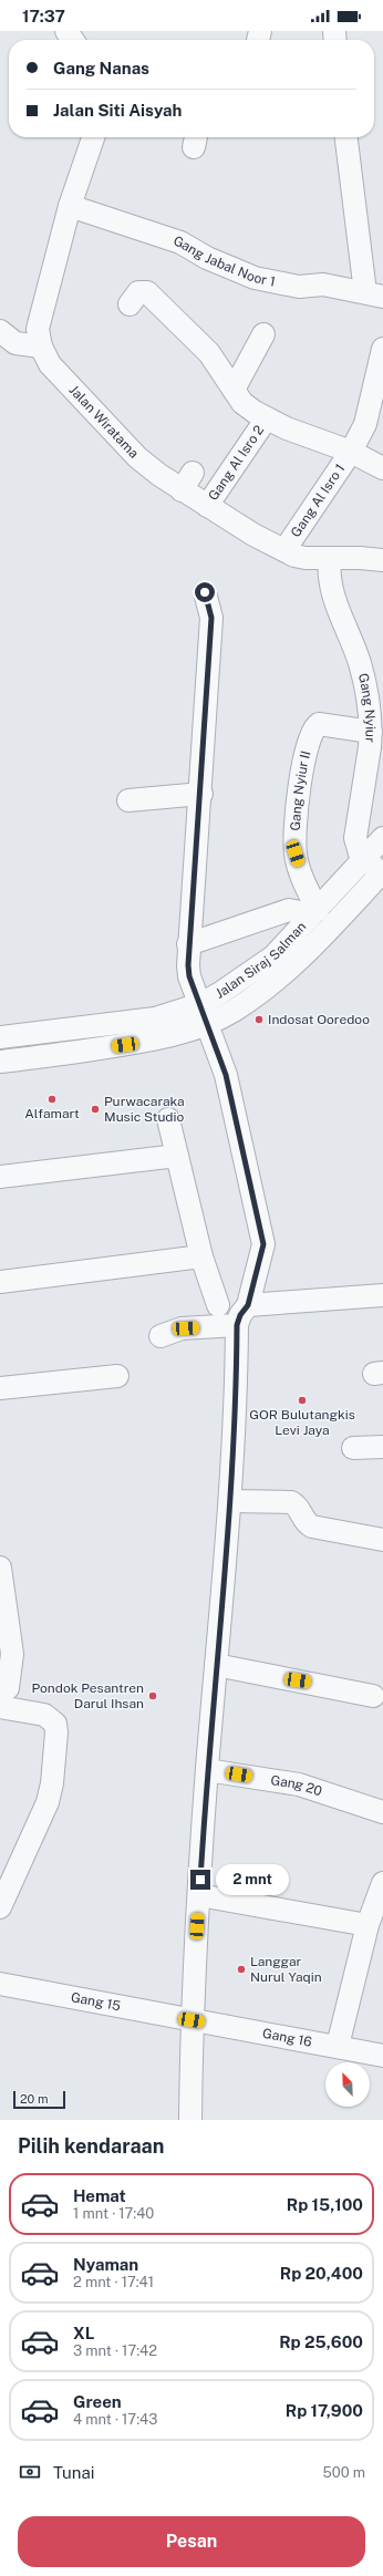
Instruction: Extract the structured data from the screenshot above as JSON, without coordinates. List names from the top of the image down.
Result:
{
  "streets": {
    "street": [
      "Gang Jabal Noor 1",
      "Jalan Wiratama",
      "Gang Al Isro 2",
      "Gang Al Isro 1",
      "Gang Nyiur",
      "Gang Nyiur II",
      "Jalan Siraj Salman",
      "Gang 20",
      "Gang 15",
      "Gang 16"
    ]
  },
  "crossings": [
    ["Gang Jabal Noor 1", "Jalan Wiratama"],
    ["Jalan Wiratama", "Gang Al Isro 2"],
    ["Jalan Wiratama", "Gang Al Isro 1"],
    ["Jalan Wiratama", "Gang Nyiur"],
    ["Gang Nyiur", "Gang Nyiur II"],
    ["Gang Nyiur", "Jalan Siraj Salman"],
    ["Gang Nyiur II", "Jalan Siraj Salman"],
    ["Gang 15", "Gang 16"]
  ],
  "places": [
    "Indosat Ooredoo",
    "Alfamart",
    "Purwacaraka Music Studio",
    "GOR Bulutangkis Levi Jaya",
    "Pondok Pesantren Darul Ihsan",
    "Langgar Nurul Yaqin"
  ],
  "scale_bar": "20 m",
  "north": "top left",
  "page": {
    "status": "17:37",
    "banner": ["Gang Nanas", "Jalan Siti Aisyah"],
    "bubble": "2 mnt",
    "scale": "20 m",
    "heading": "Pilih kendaraan",
    "list": [
      {
        "name": "Hemat",
        "note": "1 mnt · 17:40",
        "value": "Rp 15,100"
      },
      {
        "name": "Nyaman",
        "note": "2 mnt · 17:41",
        "value": "Rp 20,400"
      },
      {
        "name": "XL",
        "note": "3 mnt · 17:42",
        "value": "Rp 25,600"
      },
      {
        "name": "Green",
        "note": "4 mnt · 17:43",
        "value": "Rp 17,900"
      }
    ],
    "pay": ["Tunai", "500 m"],
    "buttons": "Pesan"
  }
}
